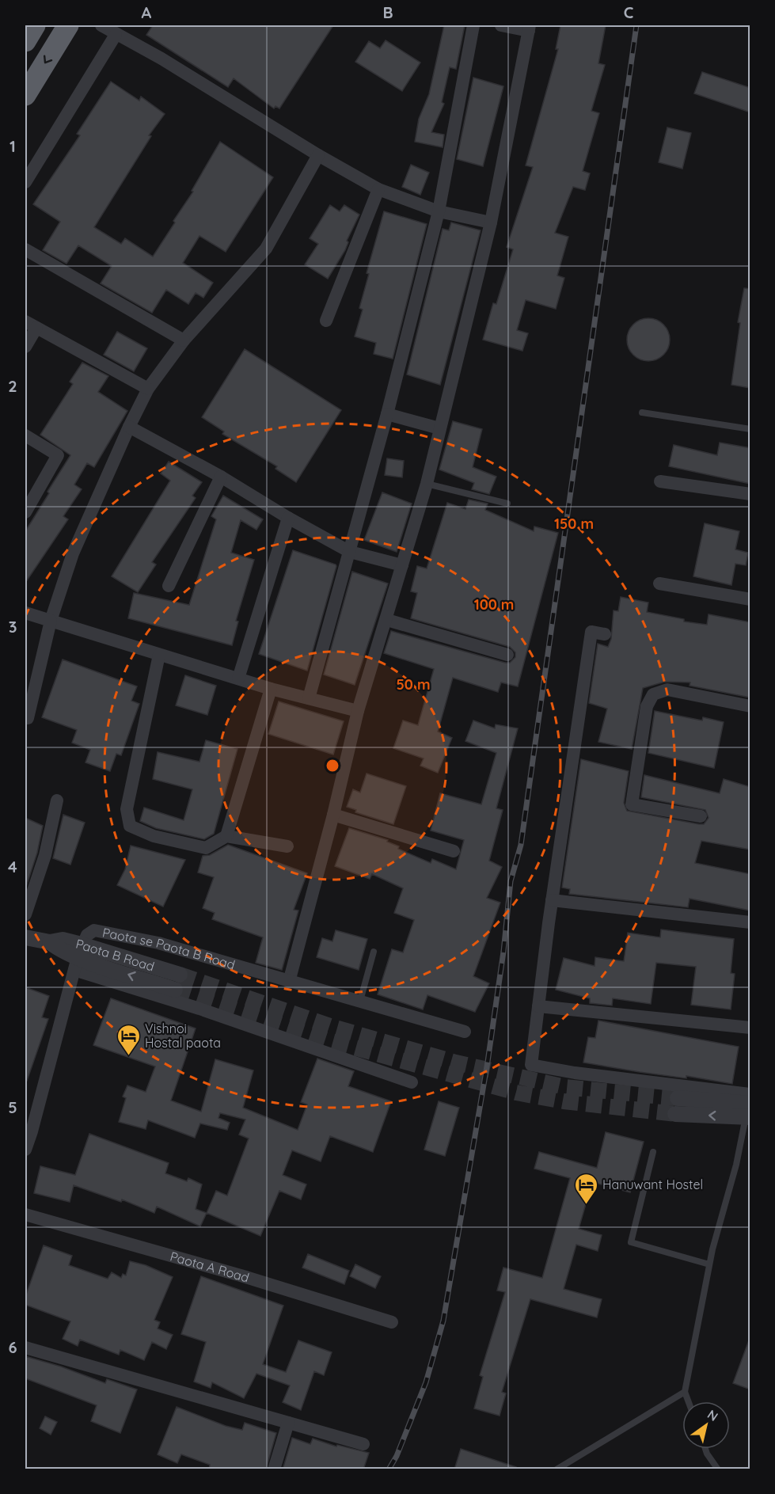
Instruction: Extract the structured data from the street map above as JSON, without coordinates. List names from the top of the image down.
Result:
{
  "streets": {
    "street": ["Paota se Paota B Road", "Paota B Road", "Paota A Road"]
  },
  "crossings": [
    ["Paota se Paota B Road", "Paota B Road"]
  ],
  "places": {
    "hotel": ["Vishnoi Hostal paota", "Hanuwant Hostel"]
  },
  "north": "top right",
  "grid": {
    "columns": ["A", "B", "C"],
    "rows": [
      "1",
      "2",
      "3",
      "4",
      "5",
      "6"
    ]
  },
  "rings": ["150 m", "100 m", "50 m"]
}
